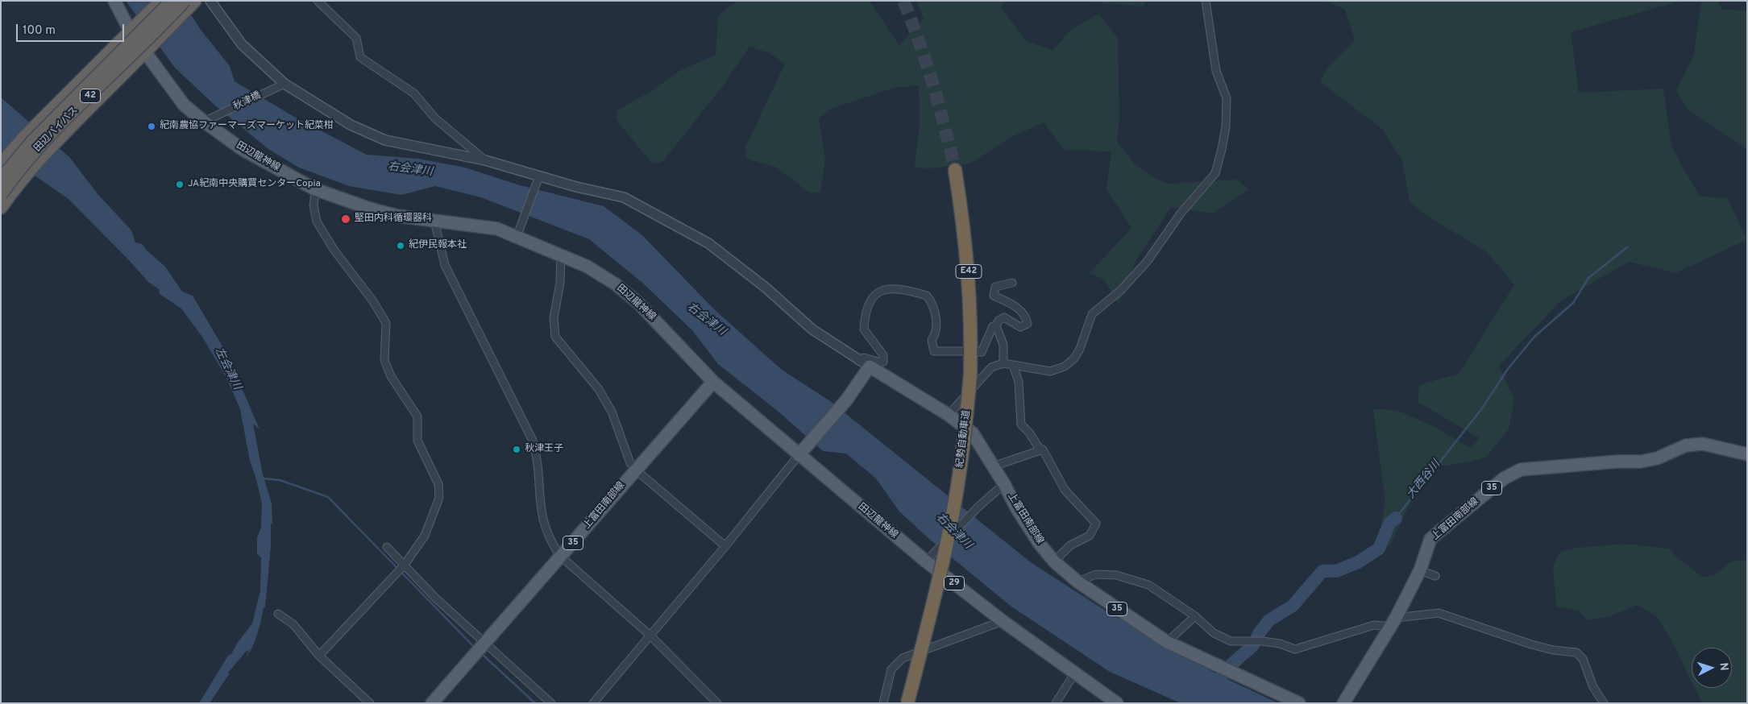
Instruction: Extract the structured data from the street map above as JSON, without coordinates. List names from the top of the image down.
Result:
{
  "streets": {
    "highway": [
      "42",
      "田辺バイパス",
      "E42",
      "紀勢自動車道"
    ],
    "main road": [
      "田辺龍神線",
      "35",
      "上富田南部線",
      "29"
    ],
    "street": ["秋津橋"]
  },
  "crossings": [
    ["秋津橋", "田辺龍神線"],
    ["田辺龍神線", "上富田南部線"]
  ],
  "water": ["右会津川", "左会津川", "大西谷川"],
  "places": [
    "紀南農協ファーマーズマーケット紀菜柑",
    "JA紀南中央購買センターCopia",
    "堅田内科循環器科",
    "紀伊民報本社",
    "秋津王子"
  ],
  "scale_bar": "100 m",
  "north": "right"
}
